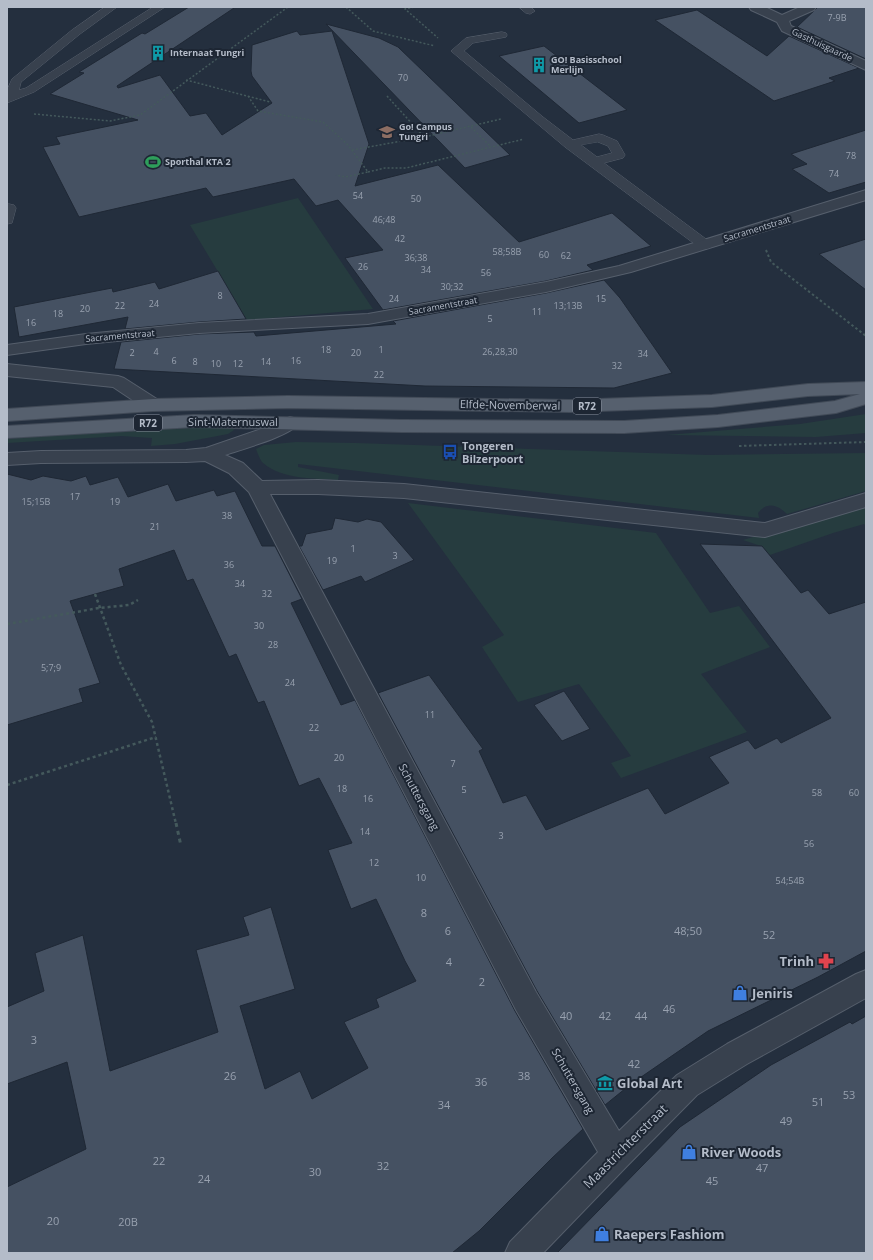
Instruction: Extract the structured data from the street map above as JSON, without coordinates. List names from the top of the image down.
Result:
{
  "streets": {
    "main road": ["Elfde-Novemberwal", "R72", "Sint-Maternuswal"],
    "street": [
      "Gasthuisgaarde",
      "Sacramentstraat",
      "Schuttersgang",
      "Maastrichterstraat"
    ]
  },
  "crossings": [
    ["Elfde-Novemberwal", "R72"],
    ["Elfde-Novemberwal", "Sint-Maternuswal"],
    ["Sint-Maternuswal", "Schuttersgang"],
    ["Schuttersgang", "Maastrichterstraat"]
  ],
  "places": {
    "building": ["Internaat Tungri", "GO! Basisschool Merlijn"],
    "school or university": ["Go! Campus Tungri"],
    "sports": ["Sporthal KTA 2"],
    "bus stop": ["Tongeren Bilzerpoort"],
    "pharmacy": ["Trinh"],
    "shop": ["Jeniris", "River Woods", "Raepers Fashiom"],
    "museum": ["Global Art"]
  },
  "house_numbers": [
    "7-9B",
    "70",
    "78",
    "74",
    "54",
    "50",
    "46;48",
    "42",
    "58;58B",
    "60",
    "62",
    "36;38",
    "26",
    "34",
    "56",
    "30;32",
    "8",
    "24",
    "15",
    "24",
    "22",
    "13;13B",
    "20",
    "11",
    "18",
    "5",
    "16",
    "18",
    "1",
    "4",
    "26,28,30",
    "2",
    "20",
    "34",
    "6",
    "16",
    "8",
    "14",
    "10",
    "12",
    "32",
    "22",
    "17",
    "15;15B",
    "19",
    "38",
    "21",
    "1",
    "3",
    "19",
    "36",
    "34",
    "32",
    "30",
    "28",
    "5;7;9",
    "24",
    "11",
    "22",
    "20",
    "7",
    "18",
    "5",
    "58",
    "60",
    "16",
    "14",
    "3",
    "56",
    "12",
    "10",
    "54;54B",
    "8",
    "6",
    "48;50",
    "52",
    "4",
    "2",
    "46",
    "40",
    "42",
    "44",
    "3",
    "42",
    "26",
    "38",
    "36",
    "53",
    "51",
    "34",
    "49",
    "22",
    "32",
    "47",
    "30",
    "24",
    "45",
    "20",
    "20B"
  ]
}
